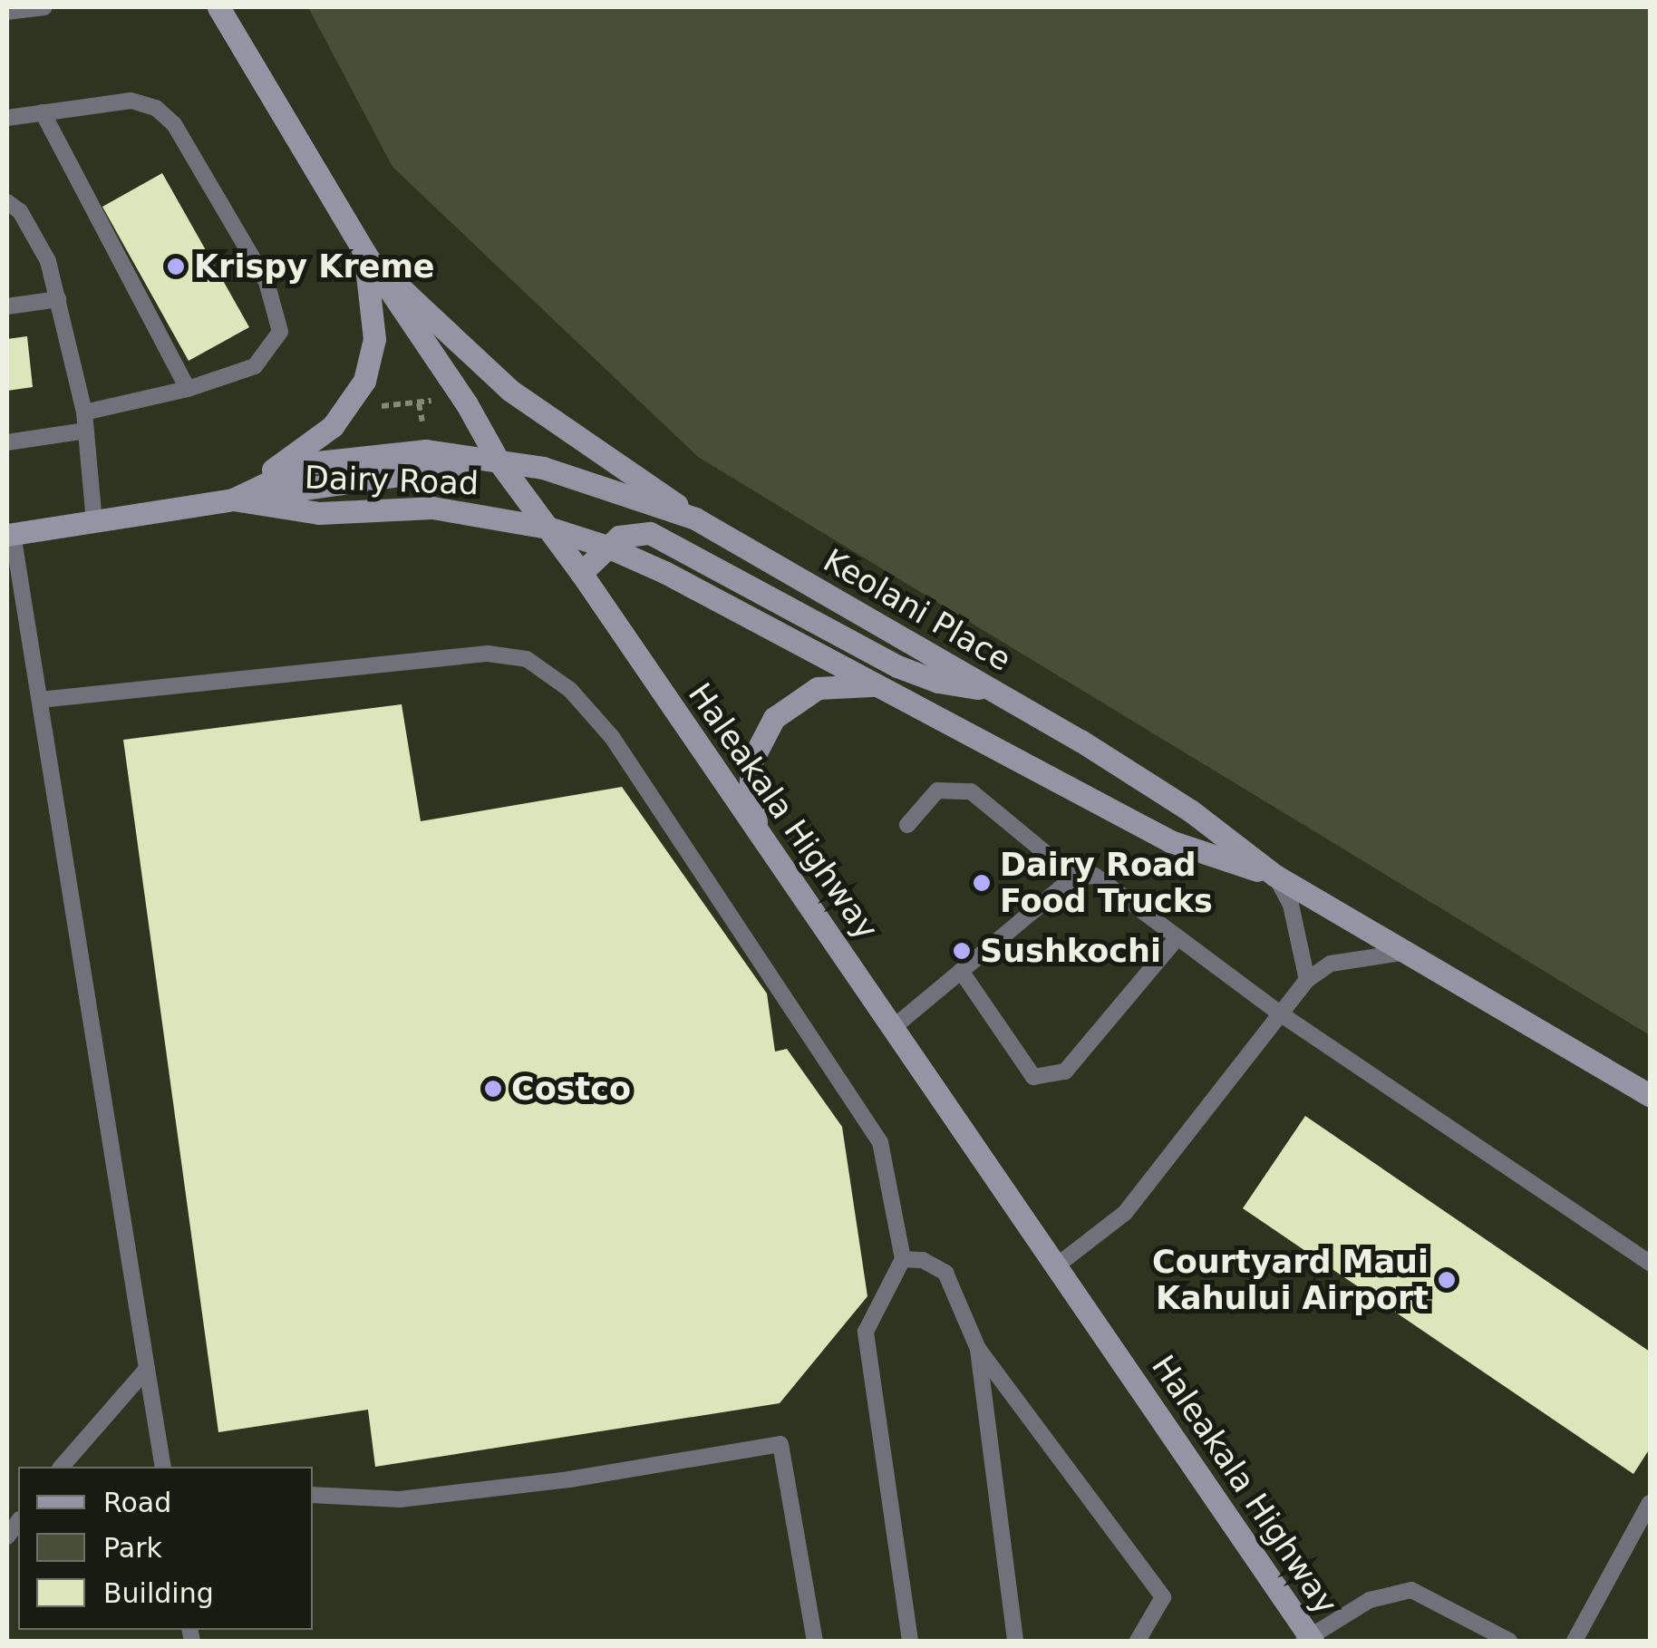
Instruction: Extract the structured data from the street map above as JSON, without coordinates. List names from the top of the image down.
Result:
{
  "streets": {
    "street": ["Dairy Road", "Keolani Place", "Haleakala Highway"]
  },
  "crossings": [
    ["Dairy Road", "Keolani Place"],
    ["Dairy Road", "Haleakala Highway"],
    ["Keolani Place", "Haleakala Highway"]
  ],
  "places": [
    "Krispy Kreme",
    "Dairy Road Food Trucks",
    "Sushkochi",
    "Costco",
    "Courtyard Maui Kahului Airport"
  ],
  "legend": ["Road", "Park", "Building"]
}
